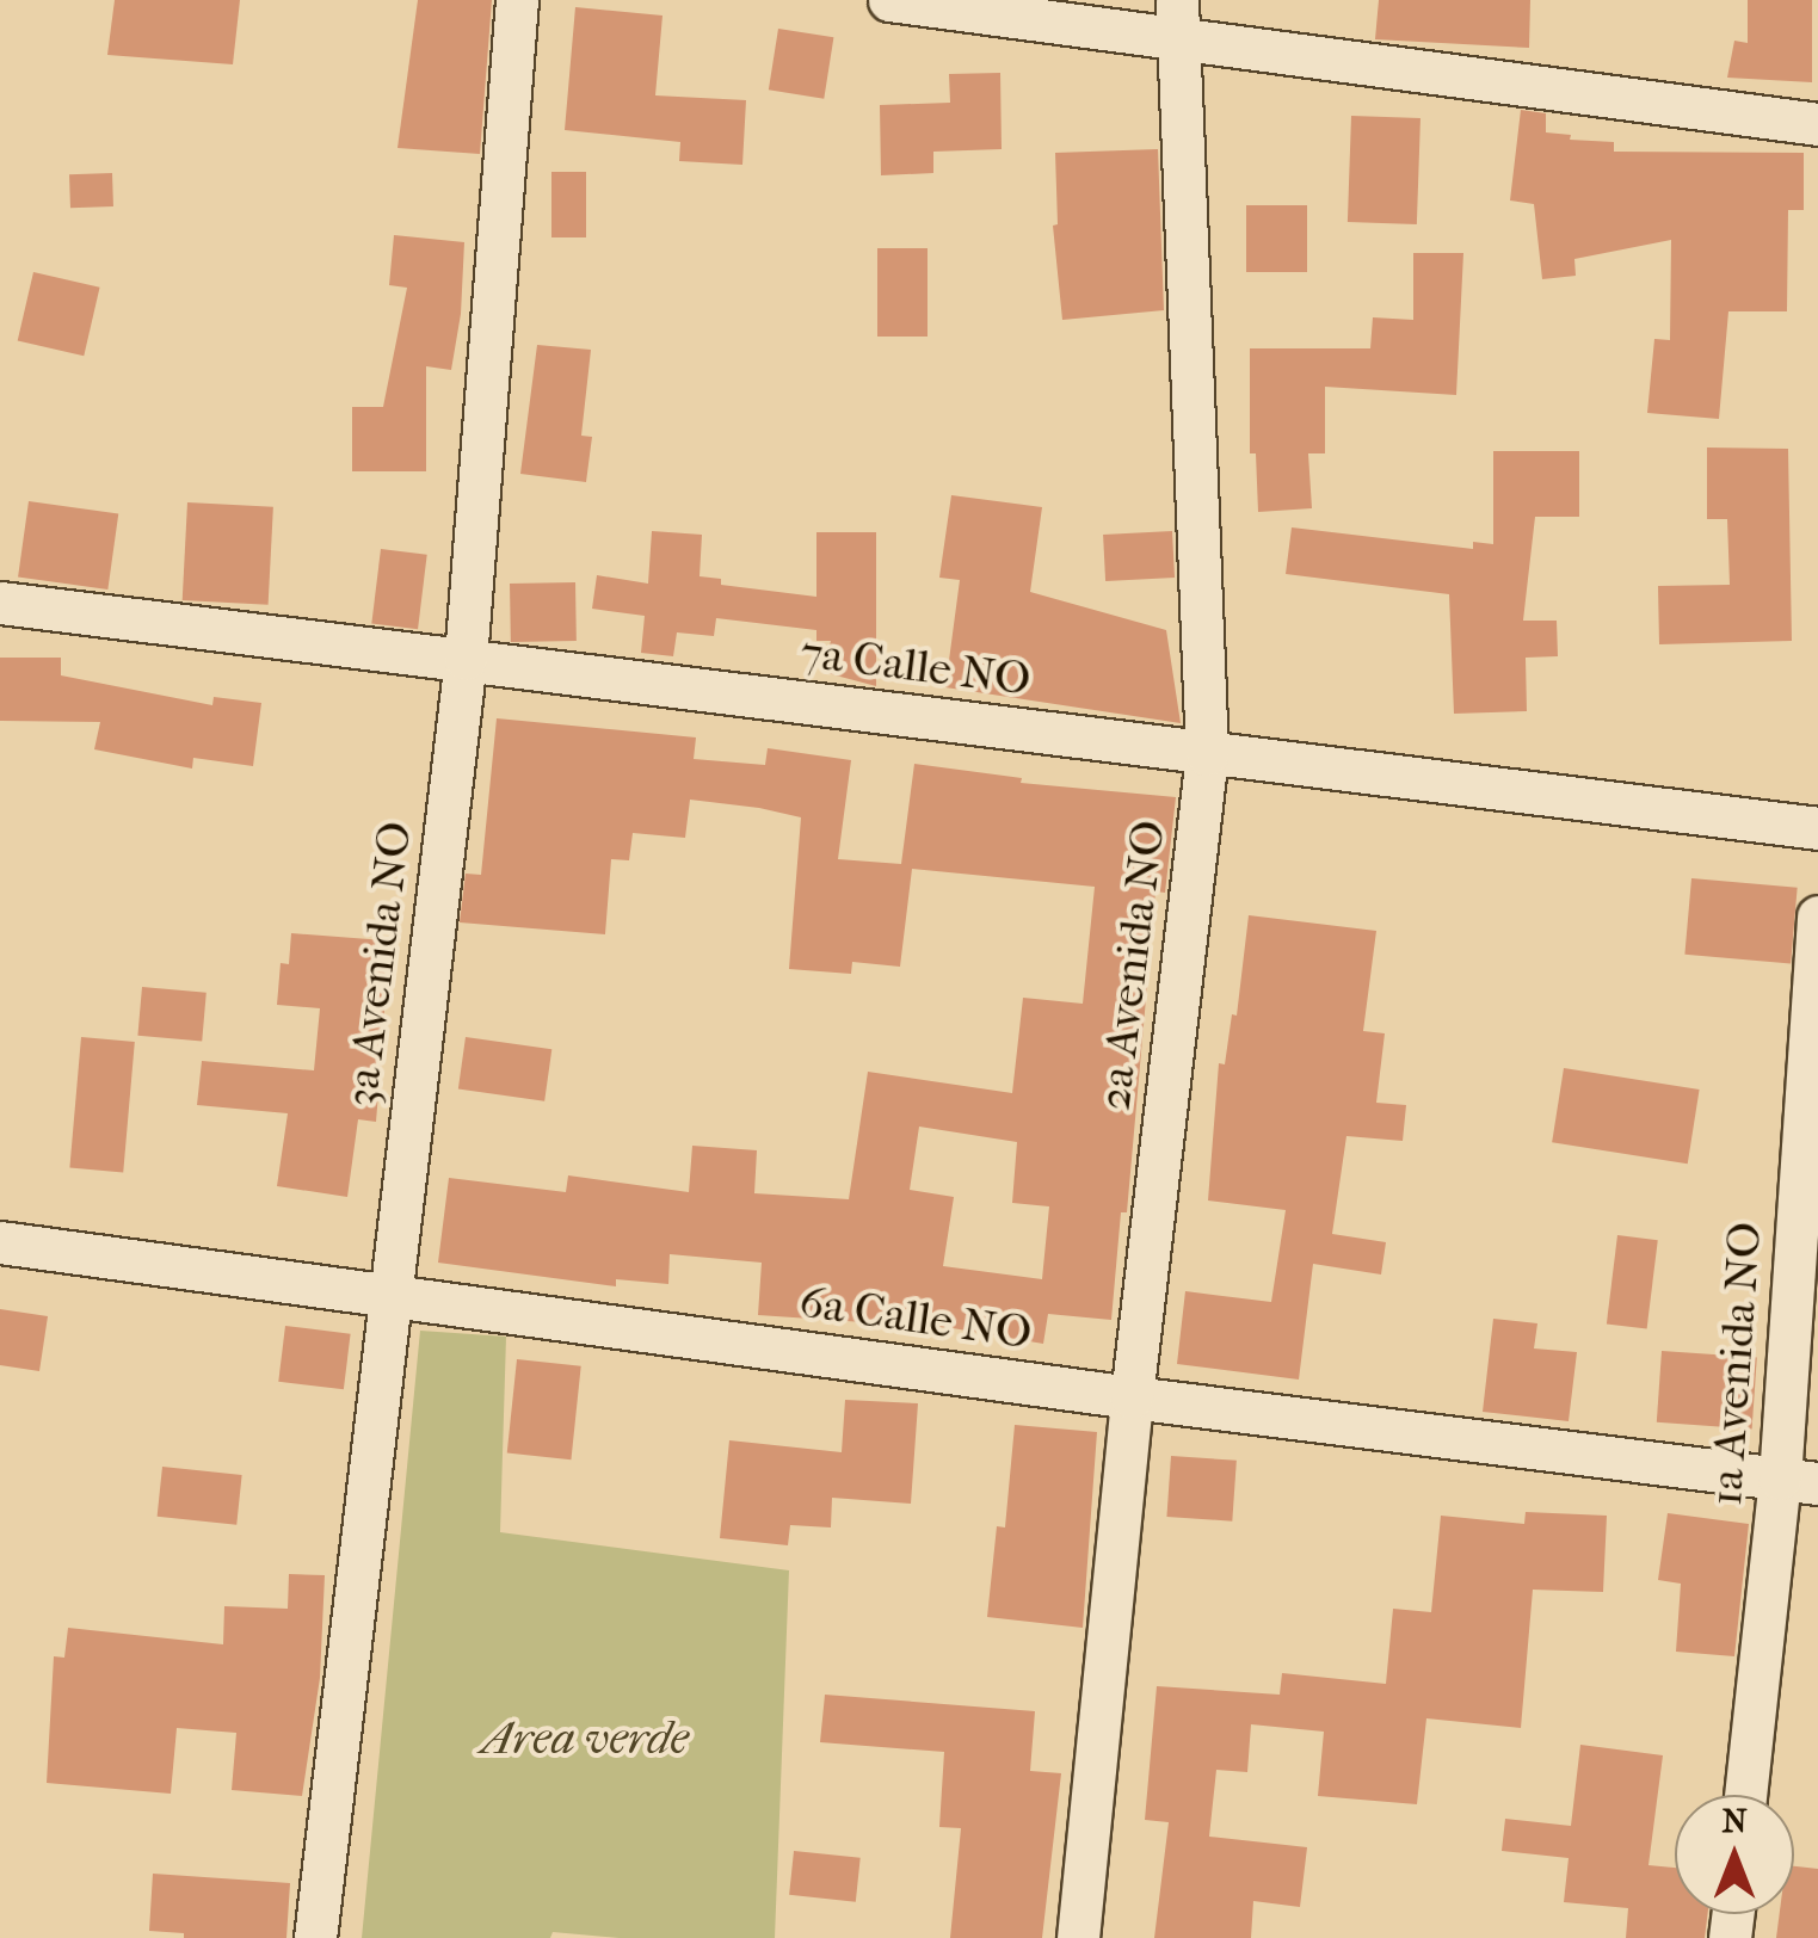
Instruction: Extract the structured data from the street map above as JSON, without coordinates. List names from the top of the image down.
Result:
{
  "streets": {
    "street": [
      "7a Calle NO",
      "3a Avenida NO",
      "2a Avenida NO",
      "6a Calle NO",
      "1a Avenida NO"
    ]
  },
  "crossings": [
    ["7a Calle NO", "3a Avenida NO"],
    ["7a Calle NO", "2a Avenida NO"],
    ["3a Avenida NO", "6a Calle NO"],
    ["2a Avenida NO", "6a Calle NO"],
    ["6a Calle NO", "1a Avenida NO"]
  ],
  "parks": ["Area verde"],
  "north": "top"
}
